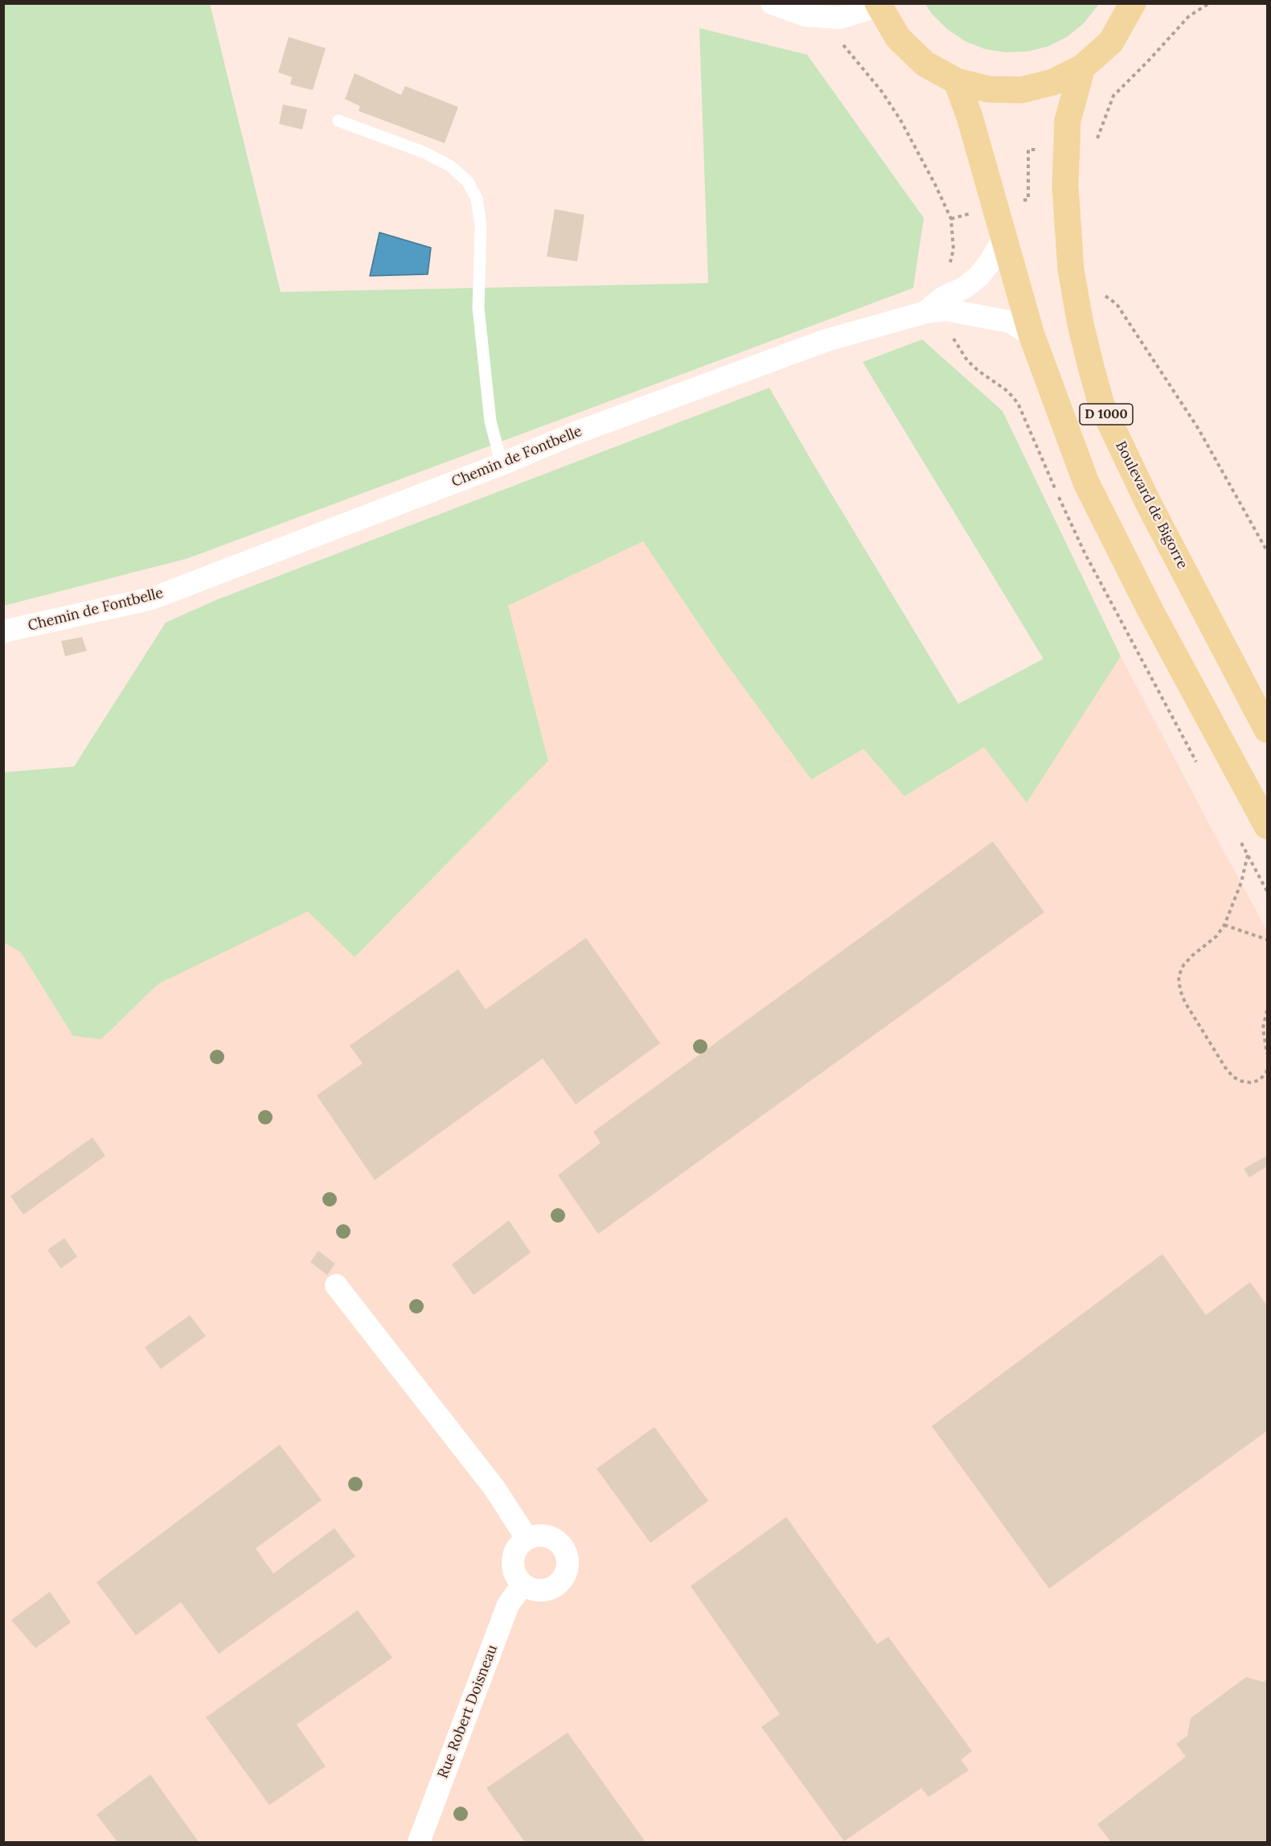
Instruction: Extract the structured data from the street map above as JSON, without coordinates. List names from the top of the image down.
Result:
{
  "streets": {
    "main road": ["D 1000", "Boulevard de Bigorre"],
    "street": ["Chemin de Fontbelle", "Rue Robert Doisneau"]
  },
  "crossings": [
    ["D 1000", "Chemin de Fontbelle"]
  ]
}
